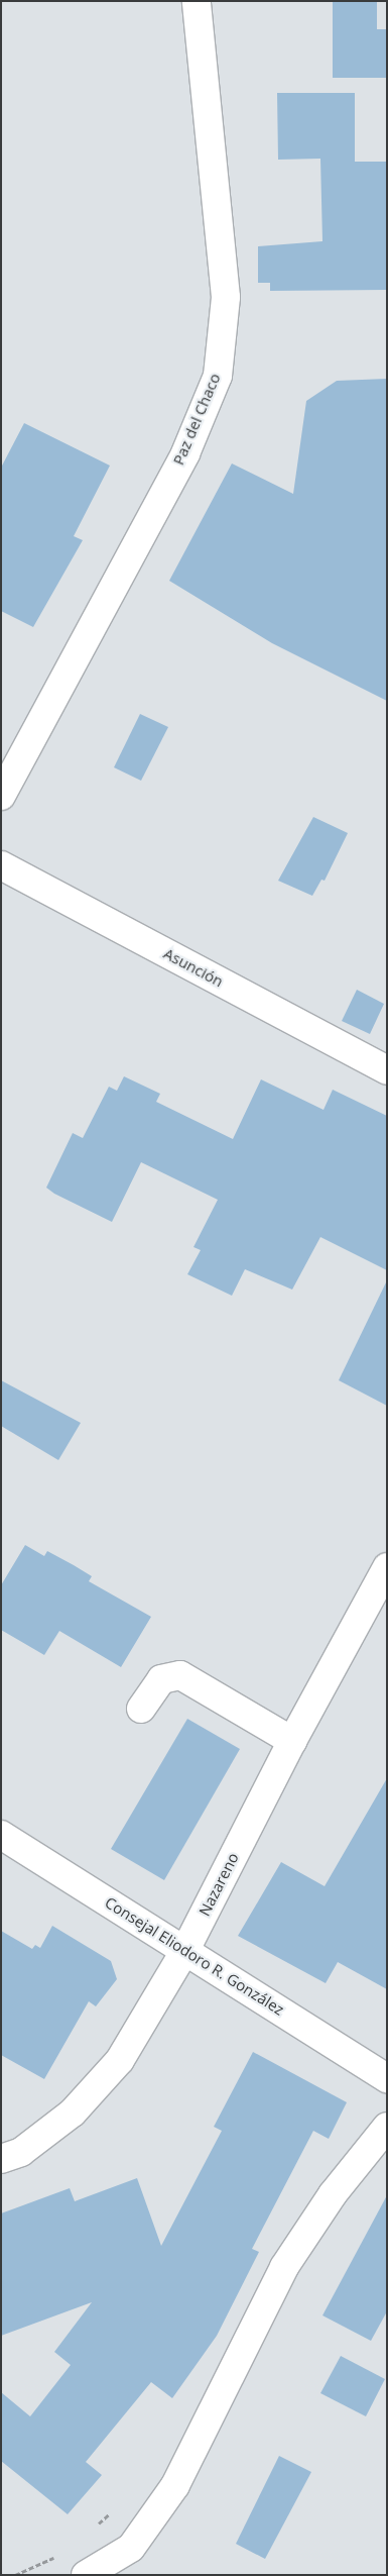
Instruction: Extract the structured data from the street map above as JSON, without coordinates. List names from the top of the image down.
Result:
{
  "streets": {
    "street": [
      "Paz del Chaco",
      "Asunción",
      "Nazareno",
      "Consejal Eliodoro R. González"
    ]
  },
  "crossings": [
    ["Nazareno", "Consejal Eliodoro R. González"]
  ]
}
